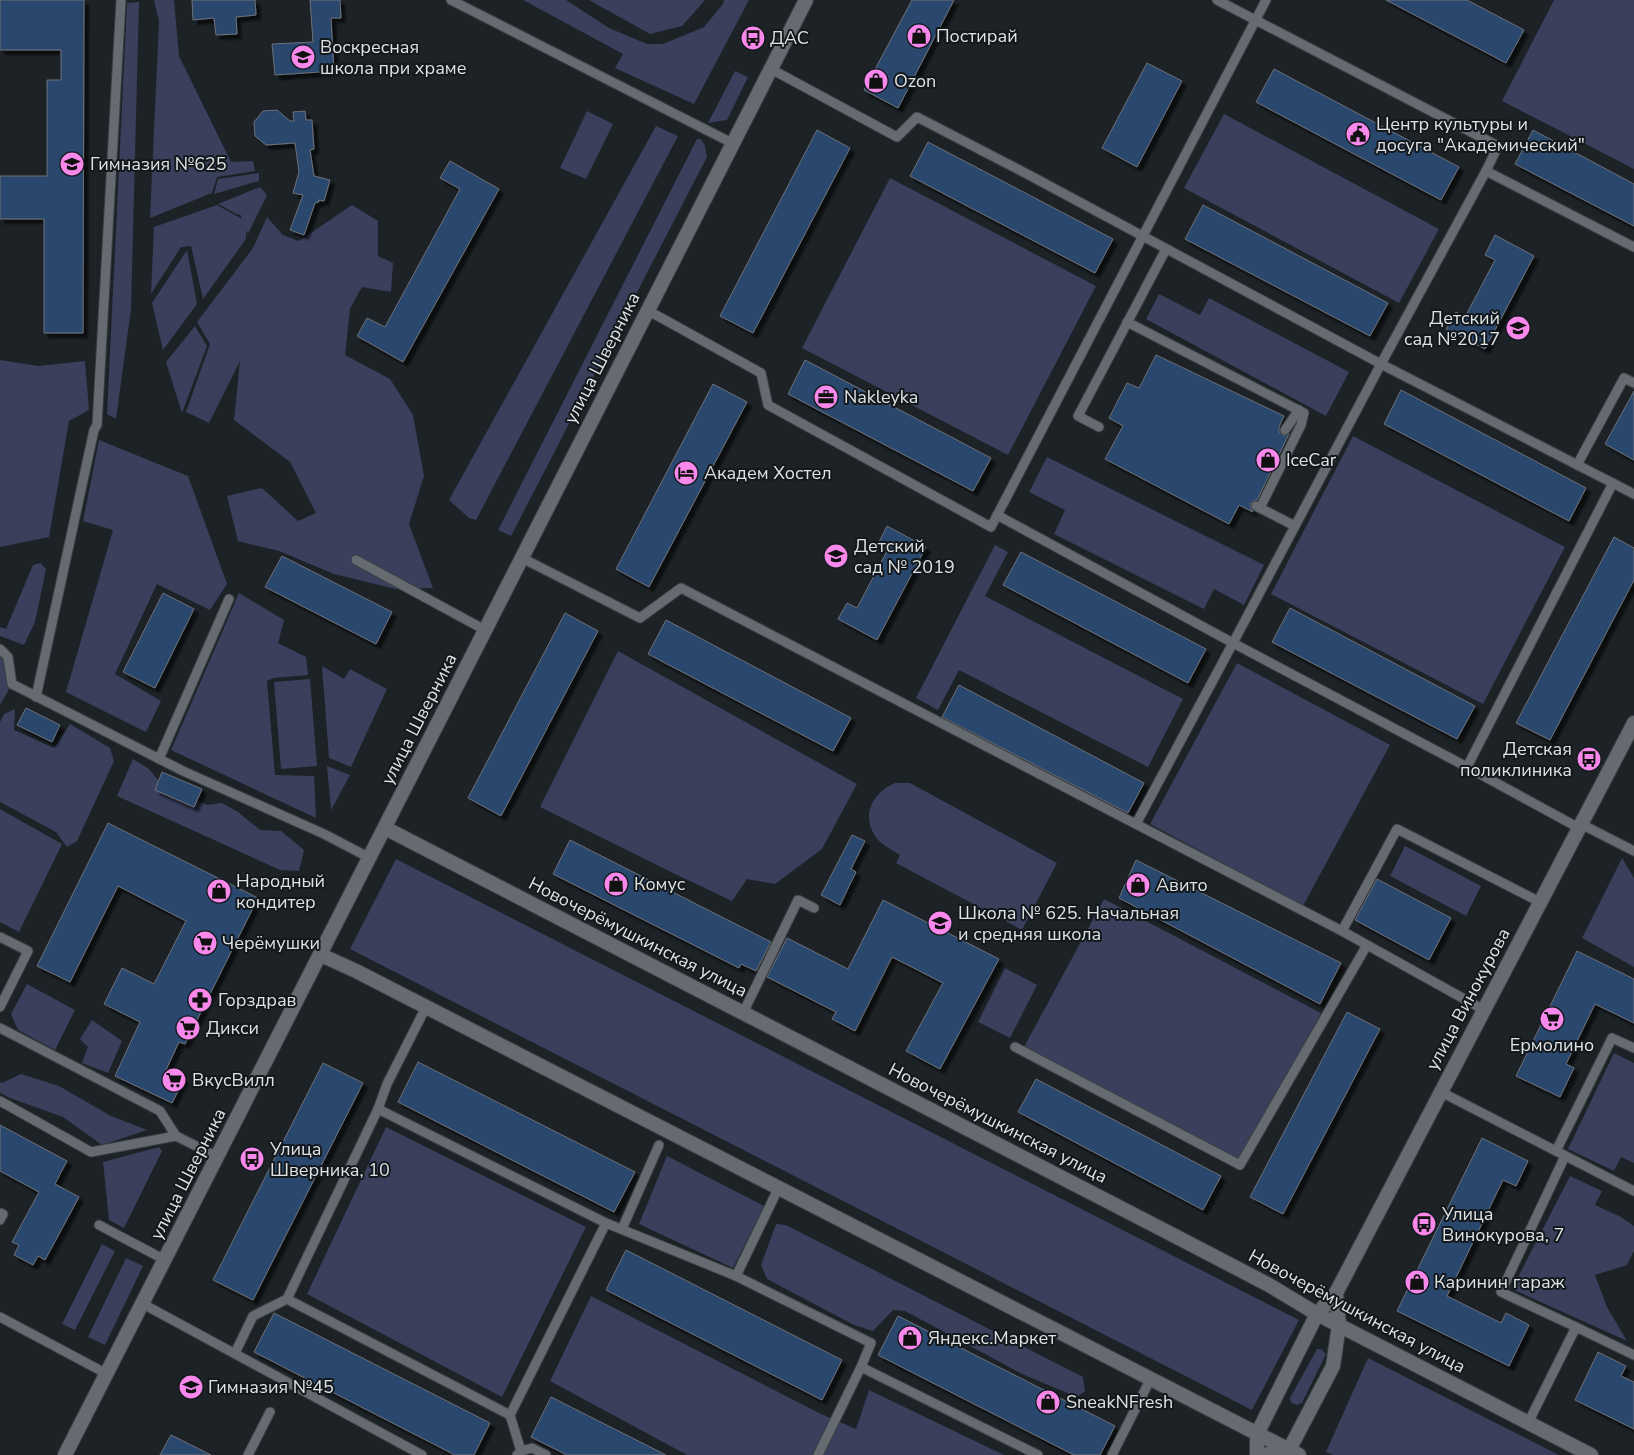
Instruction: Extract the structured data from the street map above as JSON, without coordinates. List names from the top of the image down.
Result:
{
  "streets": {
    "street": ["улица Шверника", "Новочерёмушкинская улица", "улица Винокурова"]
  },
  "crossings": [
    ["улица Шверника", "Новочерёмушкинская улица"],
    ["Новочерёмушкинская улица", "улица Винокурова"]
  ],
  "places": {
    "shop": [
      "Постирай",
      "Ozon",
      "IceCar",
      "Комус",
      "Авито",
      "Народный кондитер",
      "Каринин гараж",
      "Яндекс.Маркет",
      "SneakNFresh"
    ],
    "bus stop": [
      "ДАС",
      "Детская поликлиника",
      "Улица Шверника, 10",
      "Улица Винокурова, 7"
    ],
    "school or university": [
      "Воскресная школа при храме",
      "Гимназия №625",
      "Детский сад №2017",
      "Детский сад № 2019",
      "Школа № 625. Начальная и средняя школа",
      "Гимназия №45"
    ],
    "public building": ["Центр культуры и досуга \"Академический\""],
    "office": ["Nakleyka"],
    "hotel": ["Академ Хостел"],
    "supermarket": [
      "Черёмушки",
      "Ермолино",
      "Дикси",
      "ВкусВилл"
    ],
    "pharmacy": ["Горздрав"]
  }
}
